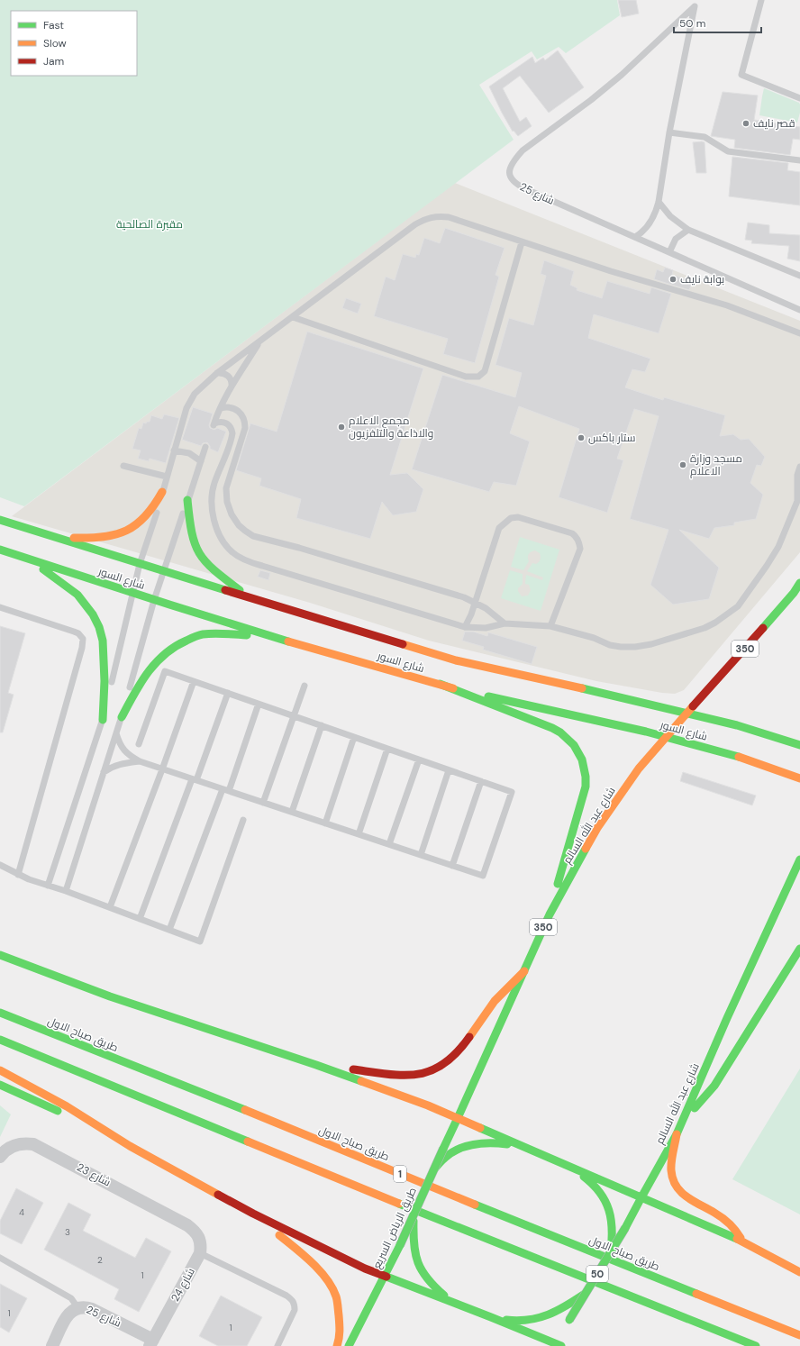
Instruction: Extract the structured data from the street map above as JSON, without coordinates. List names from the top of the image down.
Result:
{
  "streets": {
    "main road": [
      "شارع السور",
      "350",
      "شارع عبد الله السالم",
      "طريق صباح الاول",
      "1",
      "طريق الرياض السريع",
      "50"
    ],
    "street": ["شارع 25", "شارع 23", "شارع 24"]
  },
  "crossings": [
    ["شارع 25", "شارع 24"],
    ["شارع السور", "شارع عبد الله السالم"],
    ["شارع عبد الله السالم", "طريق الرياض السريع"],
    ["شارع عبد الله السالم", "50"],
    ["شارع 23", "شارع 24"]
  ],
  "parks": ["مقبرة الصالحية"],
  "places": [
    "قصر نايف",
    "بوابة نايف",
    "مجمع الاعلام والاذاعة والتلفزيون",
    "ستار باكس",
    "مسجد وزارة الاعلام"
  ],
  "house_numbers": [
    "4",
    "3",
    "2",
    "1",
    "1",
    "1"
  ],
  "legend": ["Fast", "Slow", "Jam"],
  "scale_bar": "50 m"
}
